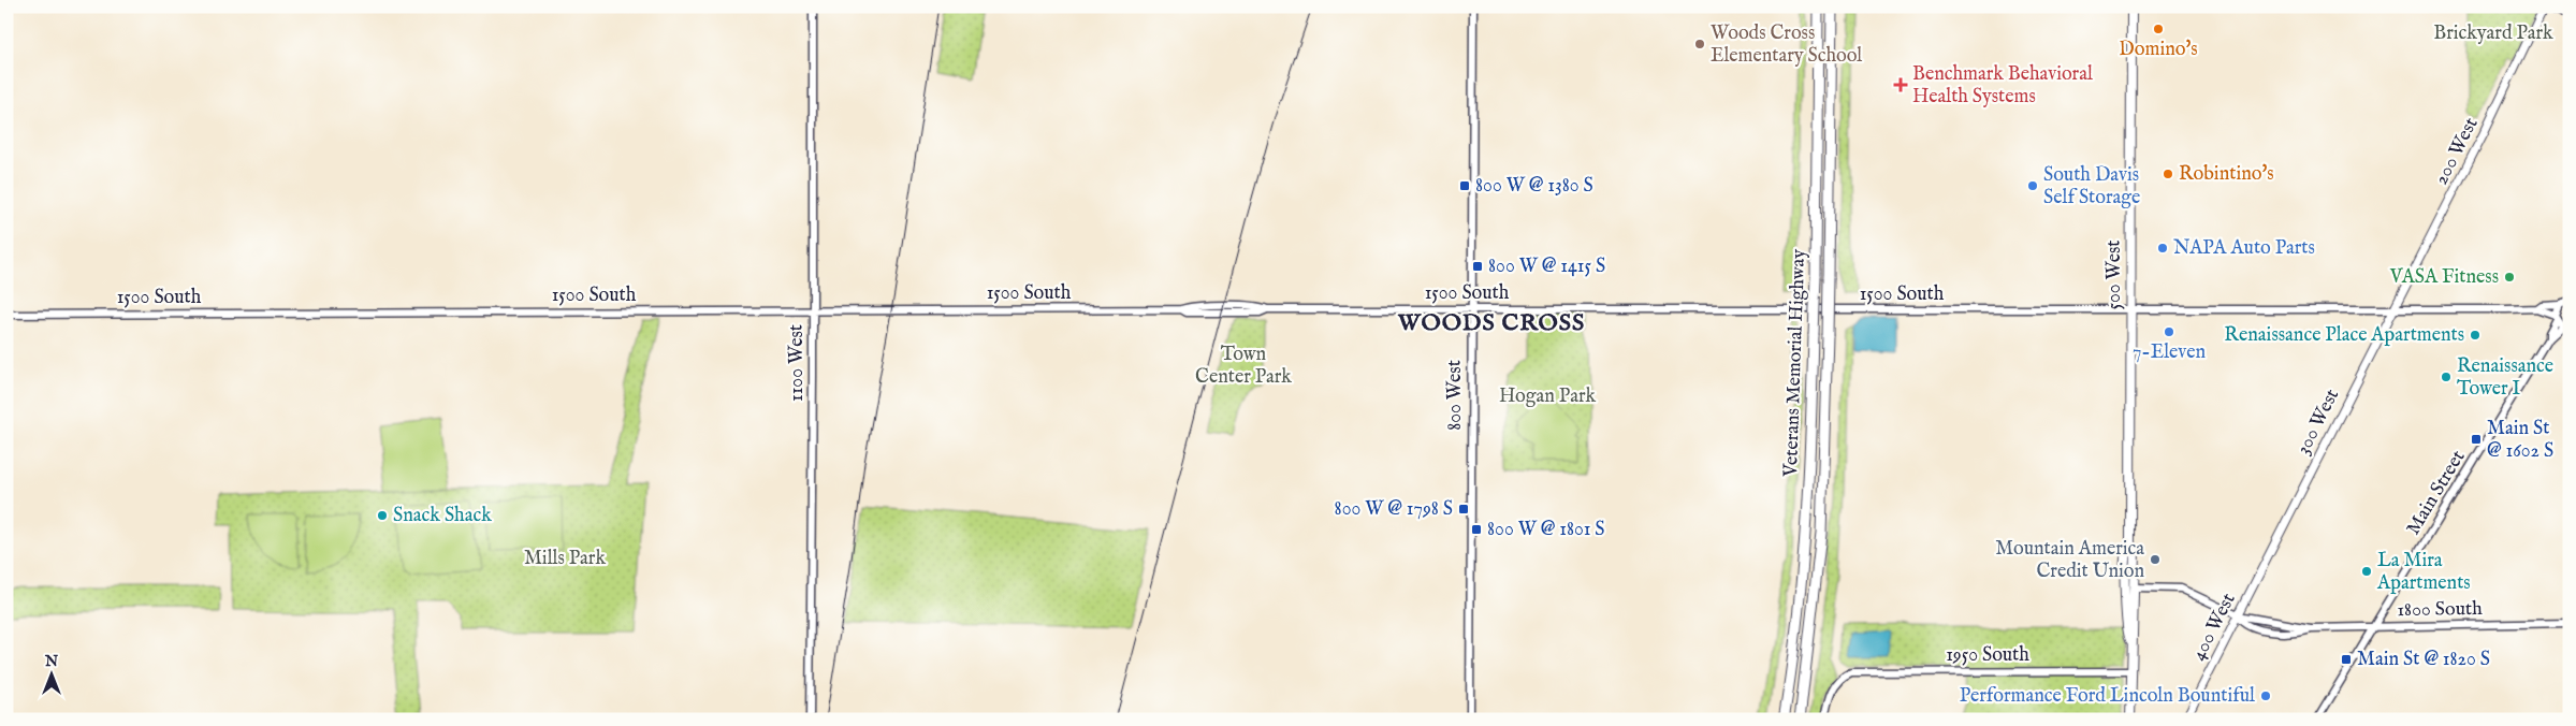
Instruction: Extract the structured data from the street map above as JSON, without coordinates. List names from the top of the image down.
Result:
{
  "streets": {
    "highway": ["Veterans Memorial Highway"],
    "main road": [
      "200 West",
      "500 West",
      "300 West",
      "400 West"
    ],
    "street": [
      "1500 South",
      "1100 West",
      "800 West",
      "Main Street",
      "1800 South",
      "1950 South"
    ]
  },
  "crossings": [
    ["200 West", "1500 South"],
    ["200 West", "300 West"],
    ["500 West", "1500 South"],
    ["500 West", "1800 South"],
    ["500 West", "1950 South"],
    ["1500 South", "1100 West"],
    ["1500 South", "800 West"],
    ["1500 South", "300 West"],
    ["1500 South", "Main Street"],
    ["300 West", "400 West"],
    ["Main Street", "1800 South"],
    ["1800 South", "400 West"]
  ],
  "districts": ["WOODS CROSS"],
  "parks": [
    "Brickyard Park",
    "Town Center Park",
    "Hogan Park",
    "Mills Park"
  ],
  "places": {
    "other": [
      "Domino's",
      "Woods Cross Elementary School",
      "Robintino's",
      "South Davis Self Storage",
      "NAPA Auto Parts",
      "VASA Fitness",
      "7-Eleven",
      "Renaissance Place Apartments",
      "Renaissance Tower I",
      "Snack Shack",
      "Mountain America Credit Union",
      "La Mira Apartments",
      "Performance Ford Lincoln Bountiful"
    ],
    "health": ["Benchmark Behavioral Health Systems"],
    "transit": [
      "800 W @ 1380 S",
      "800 W @ 1415 S",
      "Main St @ 1602 S",
      "800 W @ 1798 S",
      "800 W @ 1801 S",
      "Main St @ 1820 S"
    ]
  },
  "north": "top"
}
